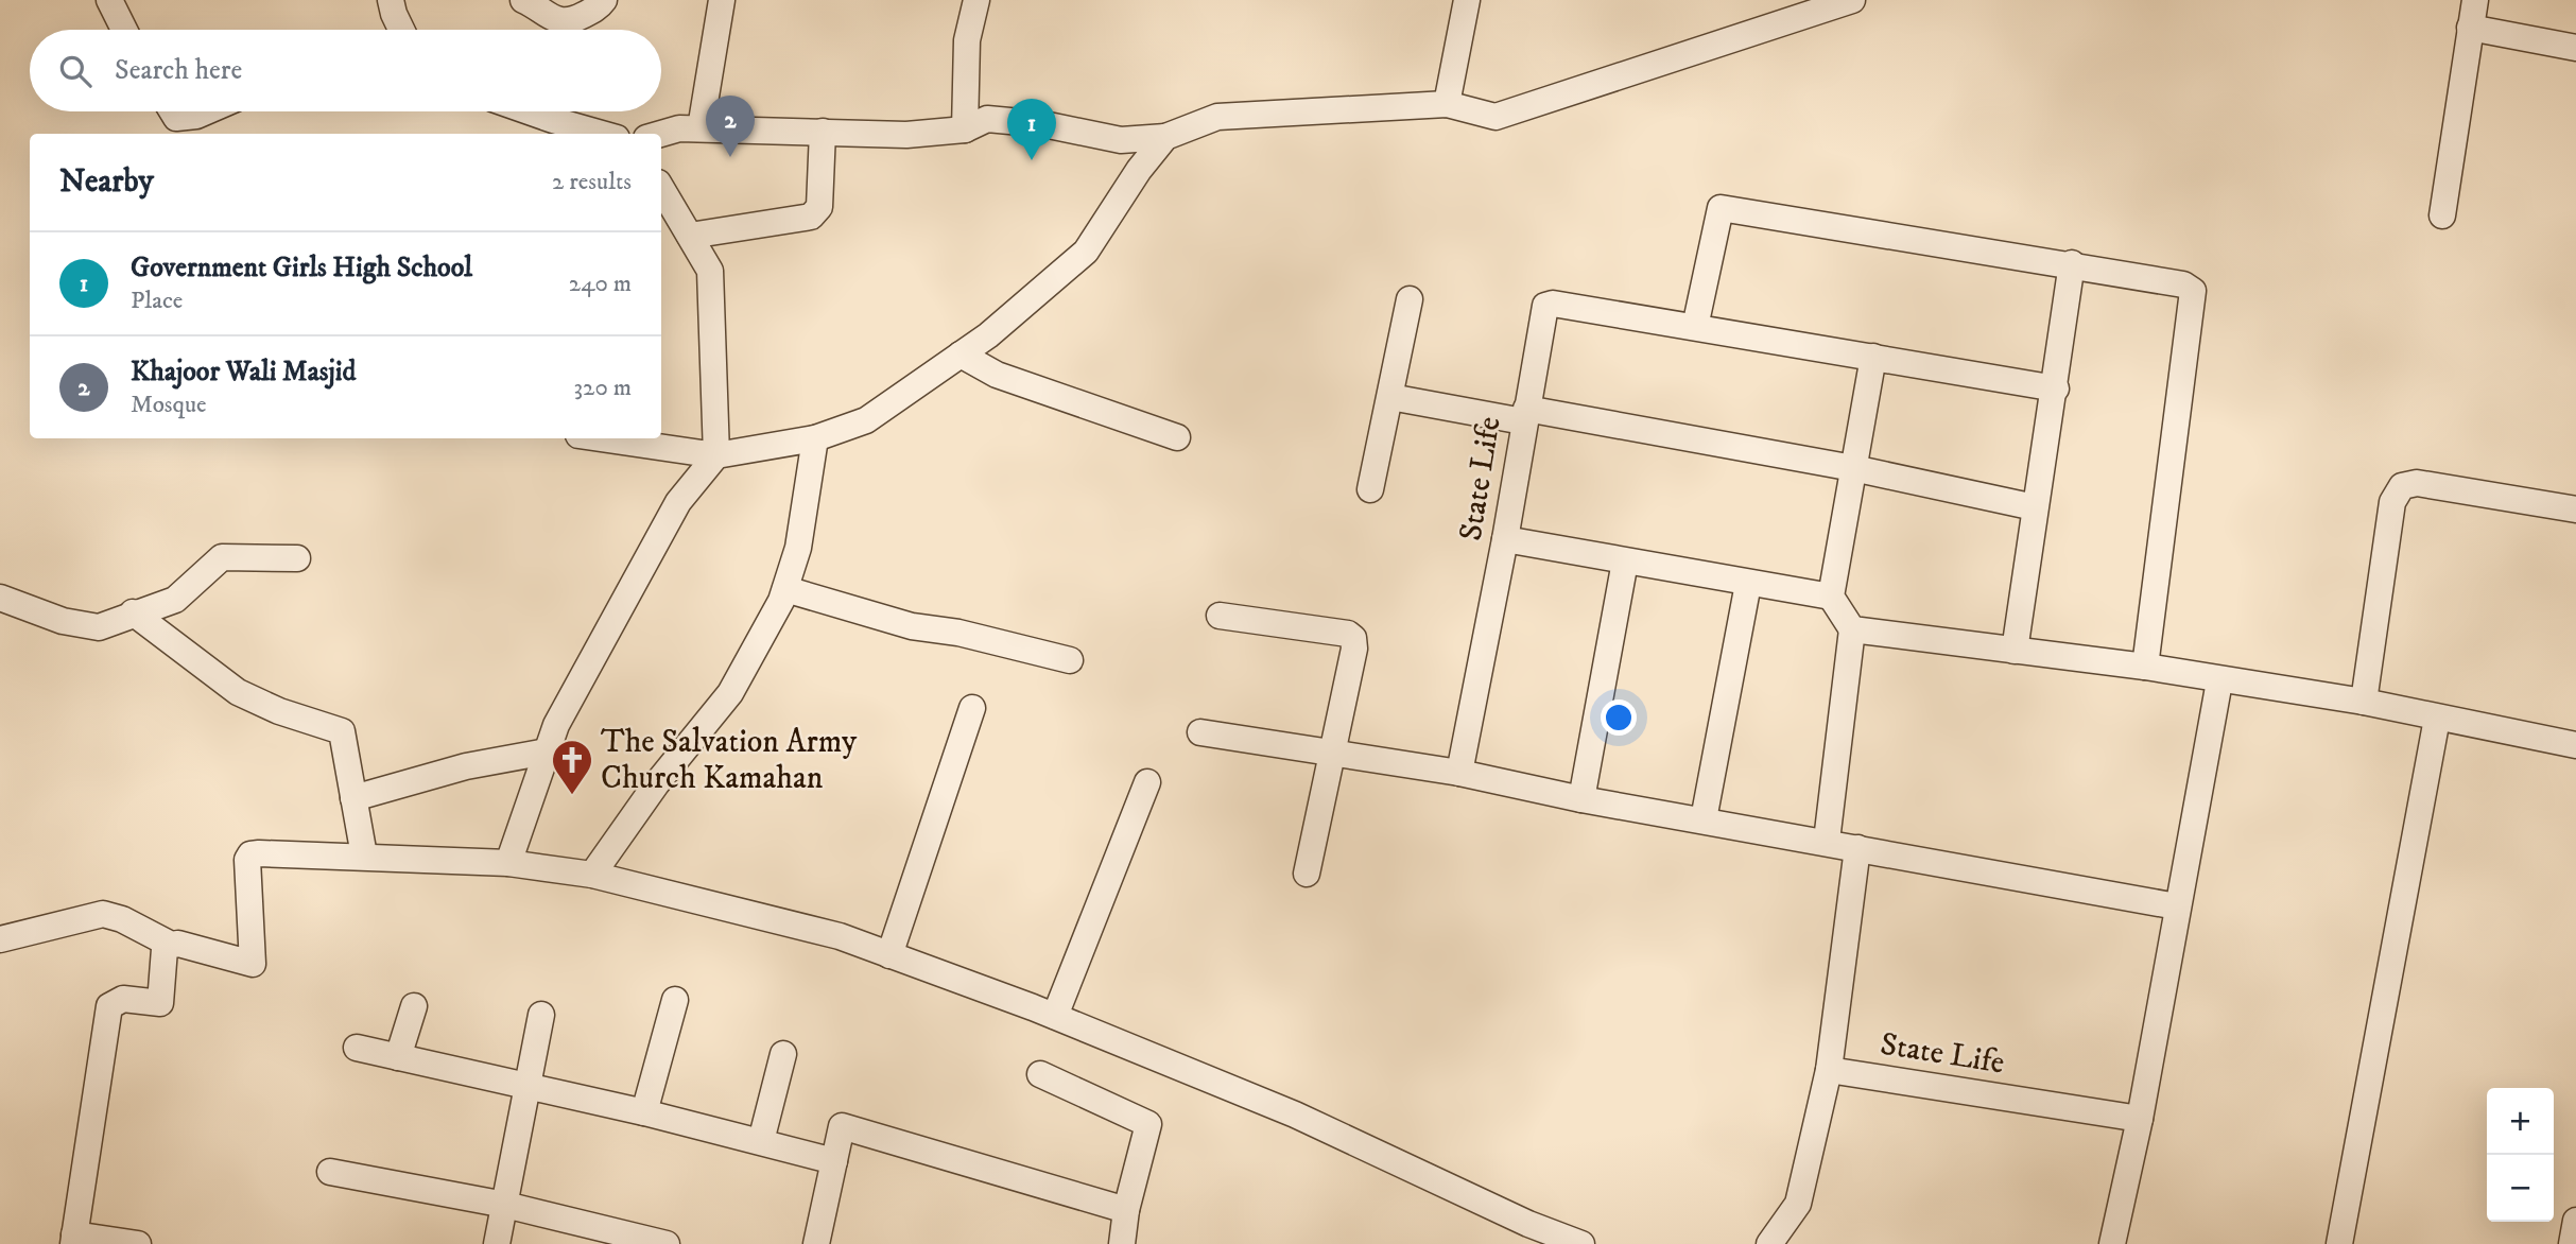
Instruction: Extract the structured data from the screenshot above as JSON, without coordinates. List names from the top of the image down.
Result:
{
  "streets": {
    "street": ["State Life"]
  },
  "places": {
    "church": ["The Salvation Army Church Kamahan"]
  },
  "page": {
    "search": "Search here",
    "pins": ["2", "1"],
    "heading": ["Nearby", "2 results"],
    "list": [
      {
        "mark": "1",
        "name": "Government Girls High School",
        "note": "Place",
        "value": "240 m"
      },
      {
        "mark": "2",
        "name": "Khajoor Wali Masjid",
        "note": "Mosque",
        "value": "320 m"
      }
    ],
    "map_buttons": ["+", "−"]
  }
}
